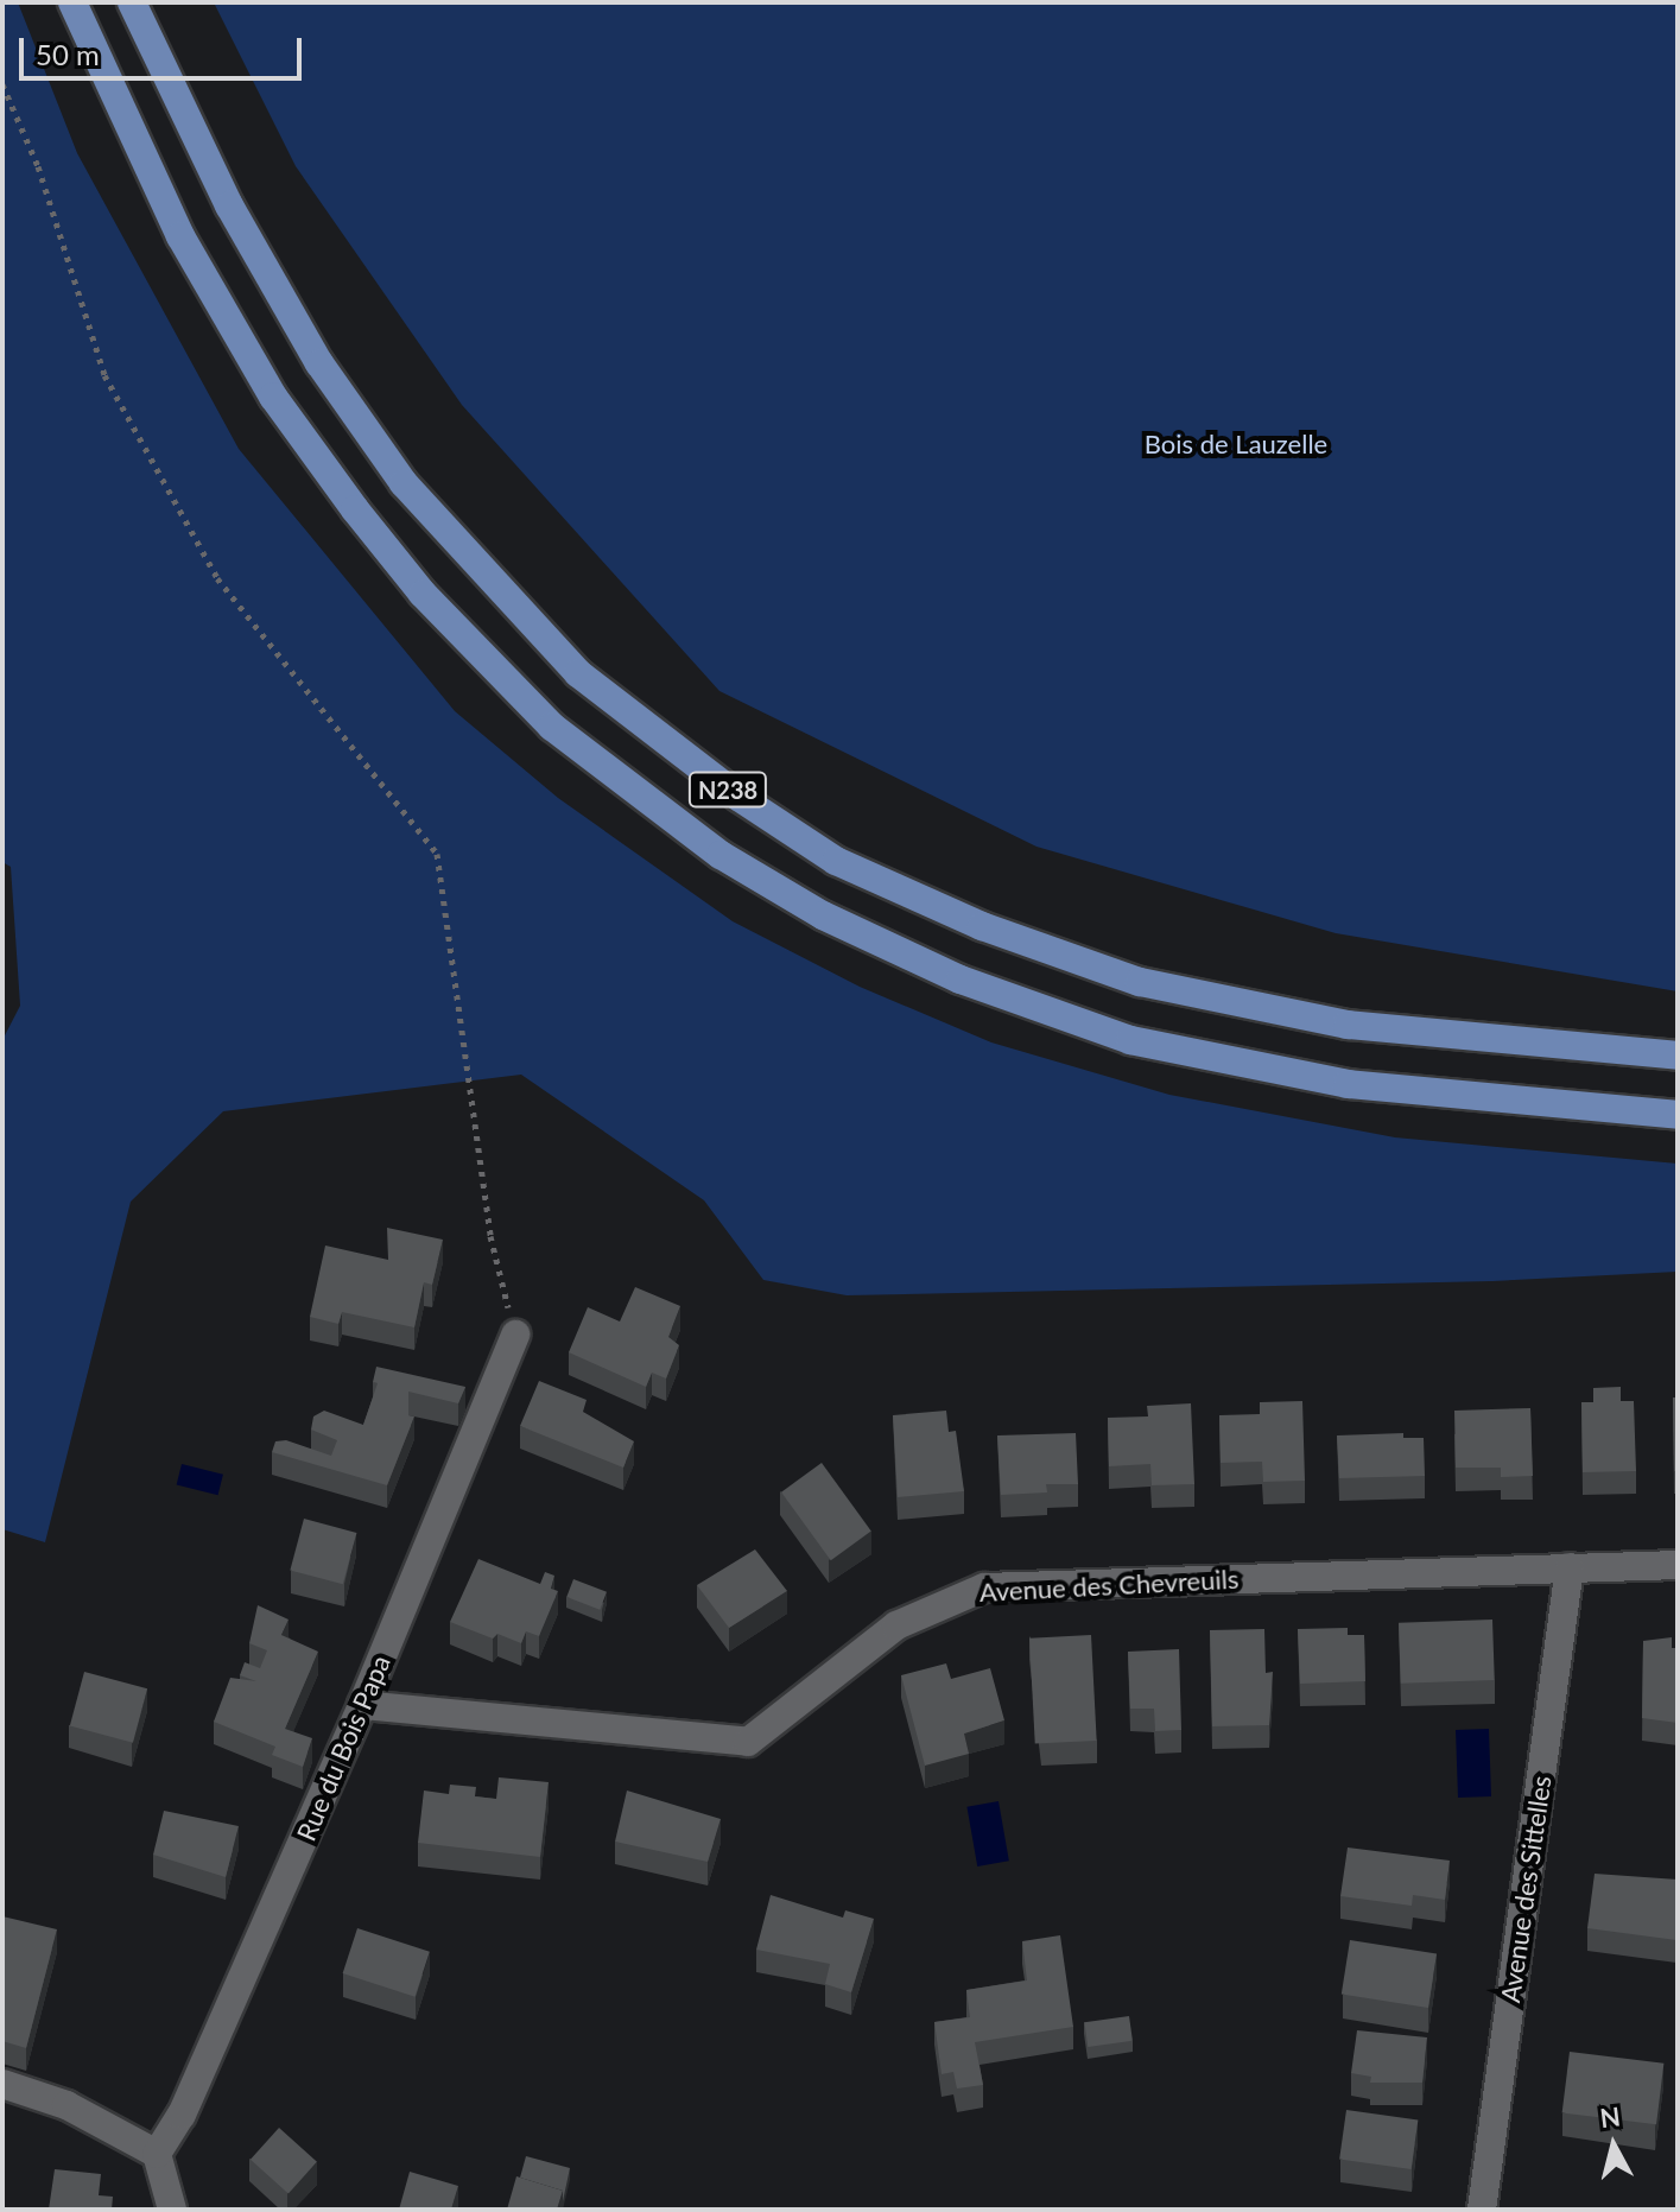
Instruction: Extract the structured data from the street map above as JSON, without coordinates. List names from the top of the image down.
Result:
{
  "streets": {
    "highway": ["N238"],
    "street": ["Avenue des Chevreuils", "Rue du Bois Papa", "Avenue des Sittelles"]
  },
  "crossings": [
    ["Avenue des Chevreuils", "Rue du Bois Papa"],
    ["Avenue des Chevreuils", "Avenue des Sittelles"]
  ],
  "parks": ["Bois de Lauzelle"],
  "scale_bar": "50 m",
  "north": "top"
}
